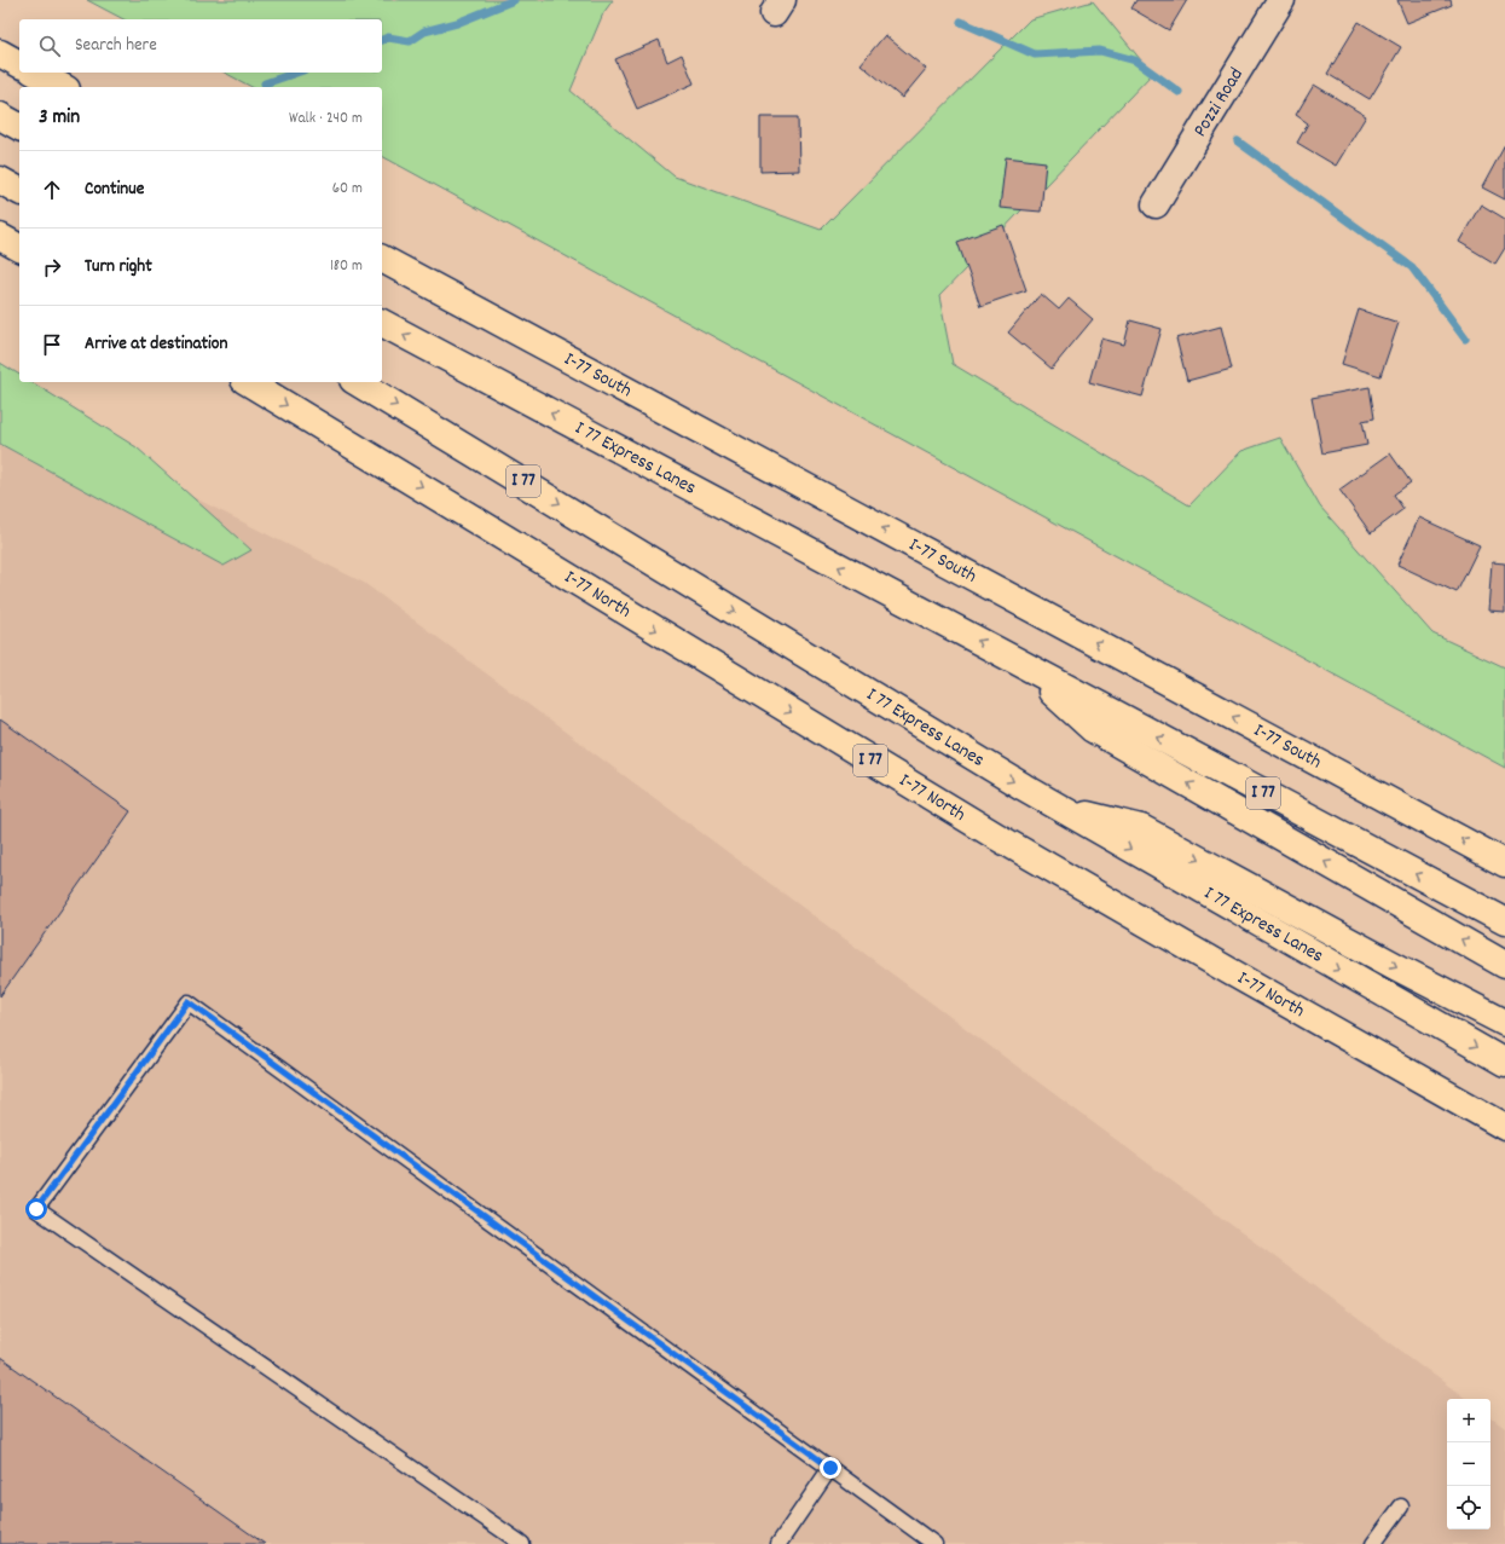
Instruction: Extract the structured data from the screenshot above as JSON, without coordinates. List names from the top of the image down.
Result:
{
  "streets": {
    "highway": [
      "I-77 South",
      "I 77 Express Lanes",
      "I 77",
      "I-77 North"
    ],
    "street": ["Pozzi Road"]
  },
  "page": {
    "search": "Search here",
    "heading": ["3 min", "Walk · 240 m"],
    "list": [
      ["Continue", "60 m"],
      ["Turn right", "180 m"],
      "Arrive at destination"
    ],
    "map_buttons": ["+", "−"]
  }
}
